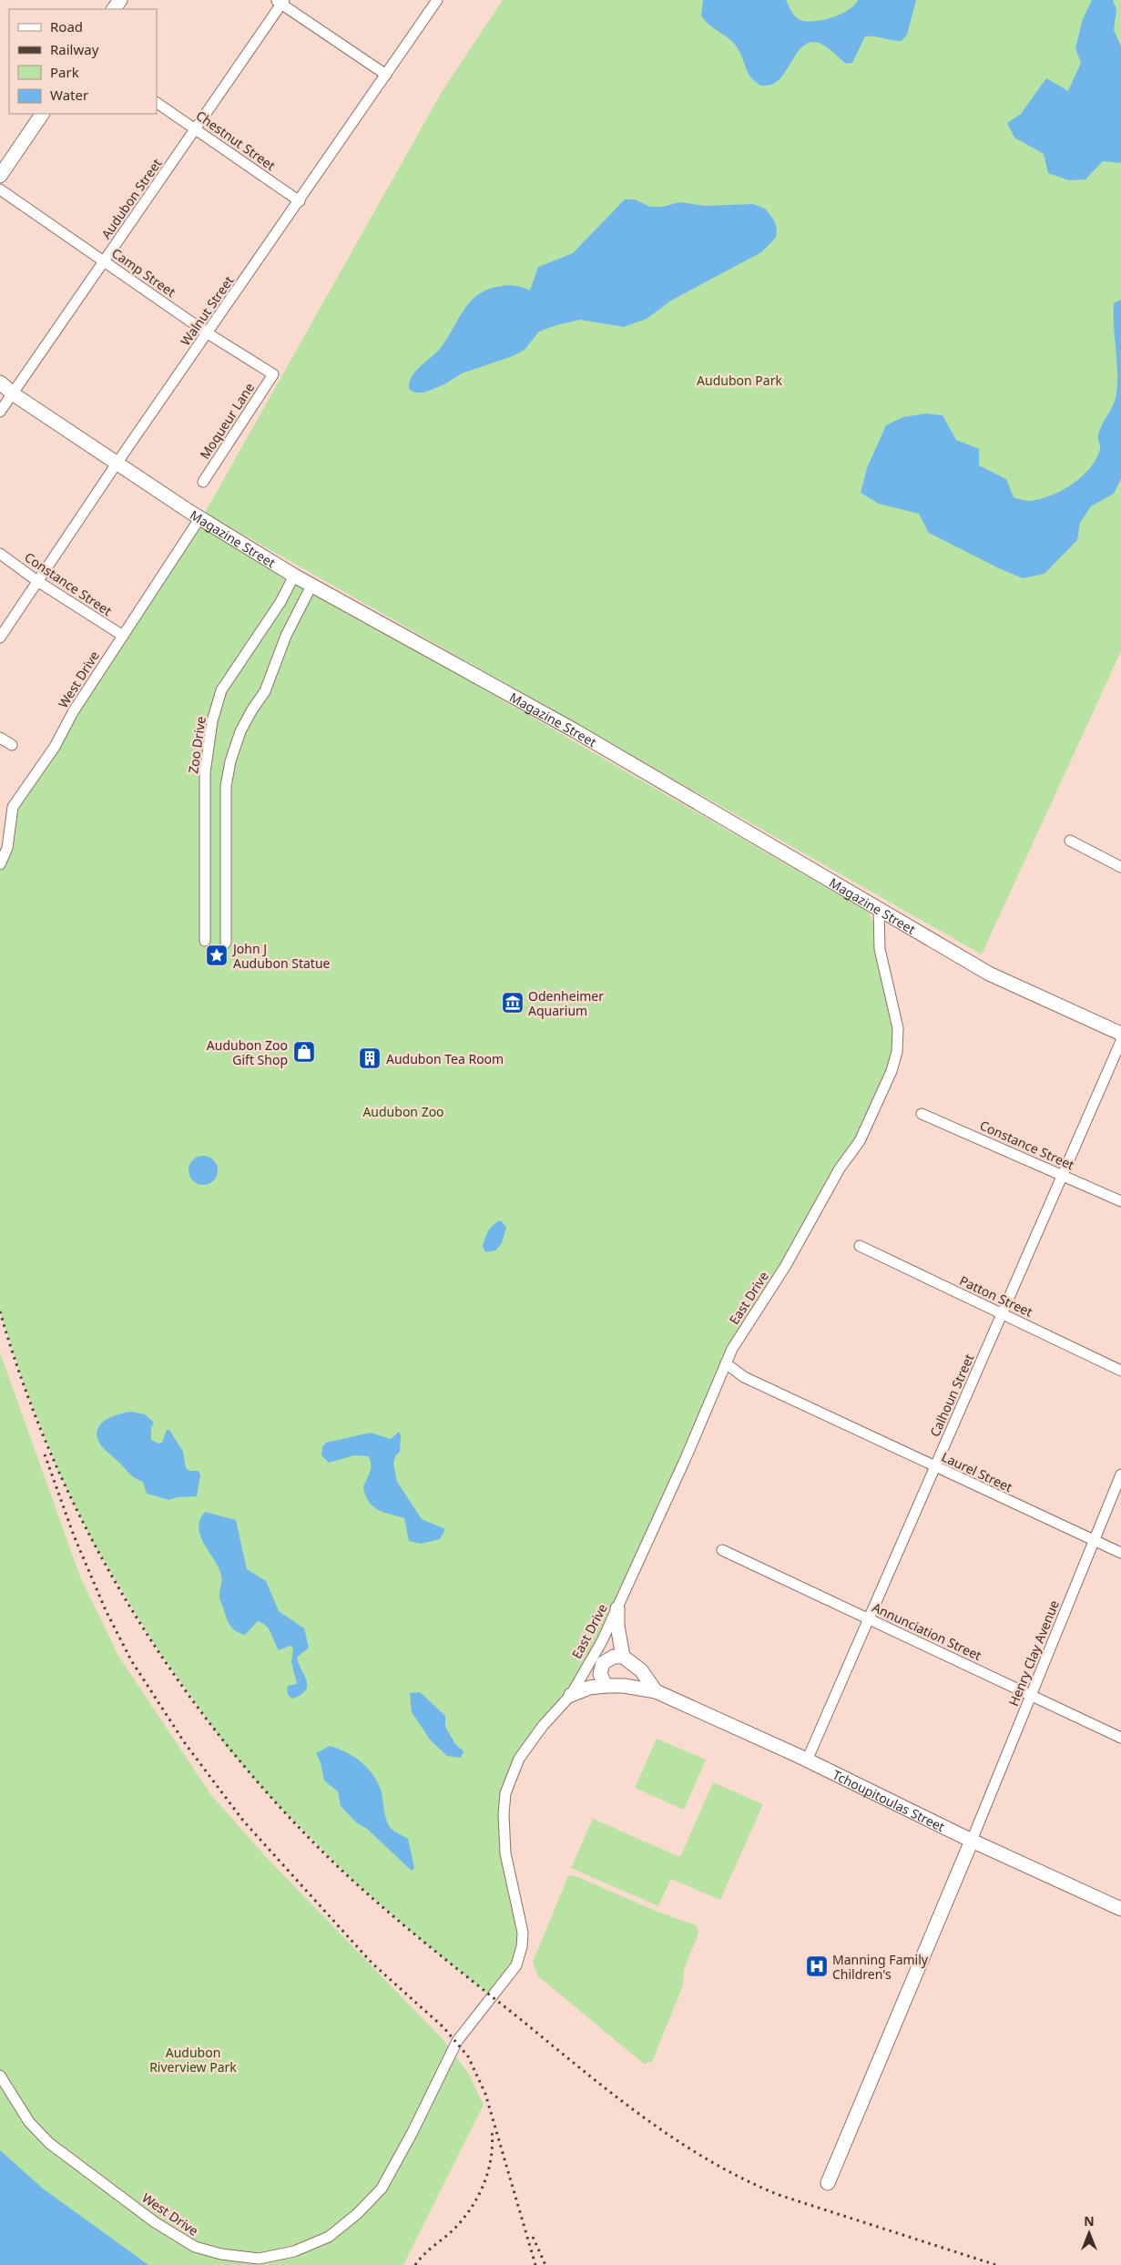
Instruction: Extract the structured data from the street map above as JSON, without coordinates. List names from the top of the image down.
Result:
{
  "streets": {
    "street": [
      "Chestnut Street",
      "Audubon Street",
      "Camp Street",
      "Walnut Street",
      "Moqueur Lane",
      "Magazine Street",
      "Constance Street",
      "West Drive",
      "Zoo Drive",
      "Patton Street",
      "East Drive",
      "Calhoun Street",
      "Laurel Street",
      "Annunciation Street",
      "Henry Clay Avenue",
      "Tchoupitoulas Street"
    ]
  },
  "crossings": [
    ["Chestnut Street", "Audubon Street"],
    ["Chestnut Street", "Walnut Street"],
    ["Audubon Street", "Camp Street"],
    ["Audubon Street", "Magazine Street"],
    ["Camp Street", "Walnut Street"],
    ["Camp Street", "Moqueur Lane"],
    ["Walnut Street", "Magazine Street"],
    ["Walnut Street", "Constance Street"],
    ["Magazine Street", "West Drive"],
    ["Magazine Street", "Zoo Drive"],
    ["Magazine Street", "East Drive"],
    ["Constance Street", "West Drive"],
    ["Constance Street", "Calhoun Street"],
    ["West Drive", "East Drive"],
    ["Patton Street", "Calhoun Street"],
    ["East Drive", "Laurel Street"],
    ["East Drive", "Tchoupitoulas Street"],
    ["Calhoun Street", "Laurel Street"],
    ["Calhoun Street", "Annunciation Street"],
    ["Calhoun Street", "Tchoupitoulas Street"],
    ["Laurel Street", "Henry Clay Avenue"],
    ["Annunciation Street", "Henry Clay Avenue"],
    ["Henry Clay Avenue", "Tchoupitoulas Street"]
  ],
  "parks": ["Audubon Park", "Audubon Zoo", "Audubon Riverview Park"],
  "places": {
    "place": ["John J Audubon Statue"],
    "museum": ["Odenheimer Aquarium"],
    "shop": ["Audubon Zoo Gift Shop"],
    "building": ["Audubon Tea Room"],
    "hospital": ["Manning Family Children's"]
  },
  "legend": [
    "Road",
    "Railway",
    "Park",
    "Water"
  ],
  "north": "top"
}
